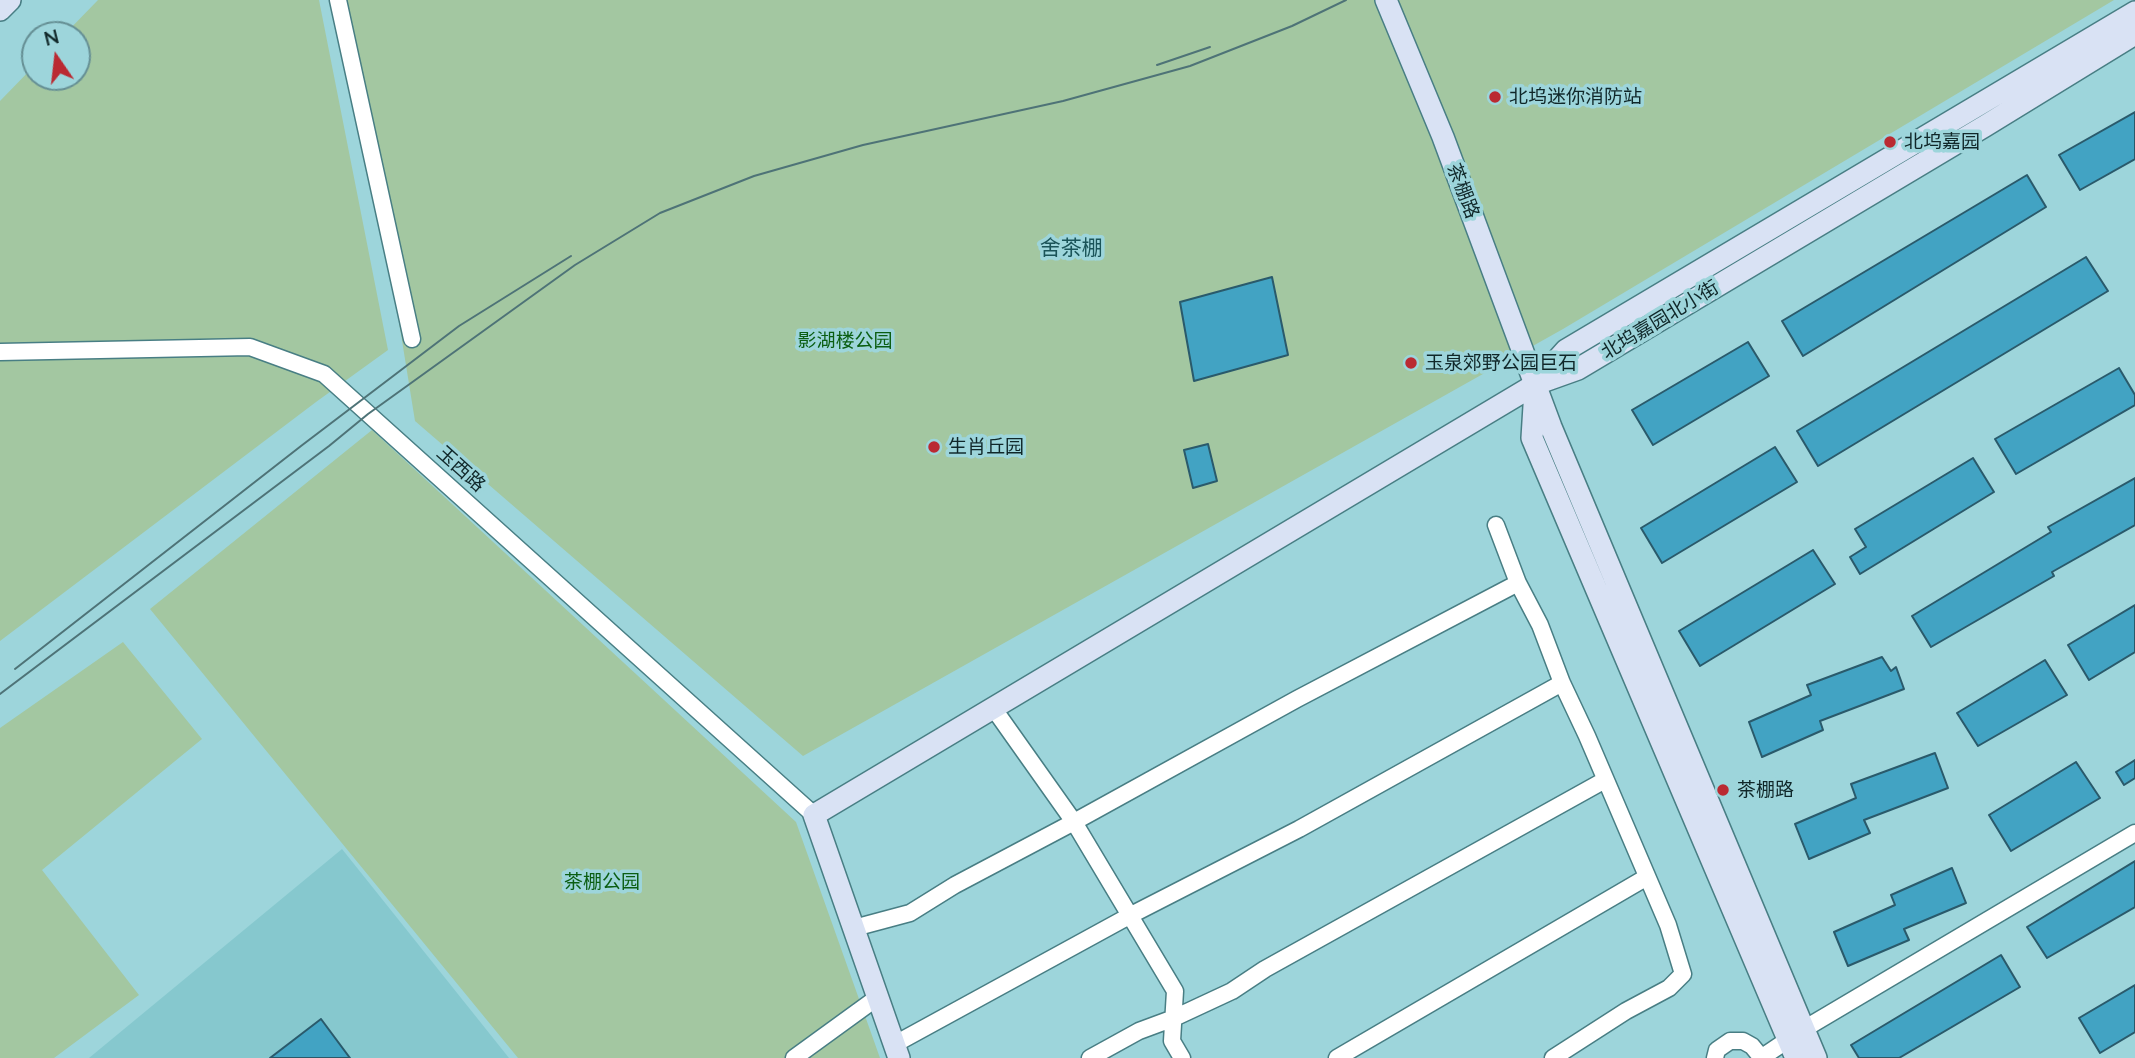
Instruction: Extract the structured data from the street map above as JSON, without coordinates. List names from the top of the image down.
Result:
{
  "streets": {
    "street": ["茶棚路", "北坞嘉园北小街", "玉西路"]
  },
  "crossings": [
    ["茶棚路", "北坞嘉园北小街"]
  ],
  "districts": ["舍茶棚"],
  "parks": ["影湖楼公园", "茶棚公园"],
  "places": [
    "北坞迷你消防站",
    "北坞嘉园",
    "玉泉郊野公园巨石",
    "生肖丘园",
    "茶棚路"
  ],
  "north": "top"
}
